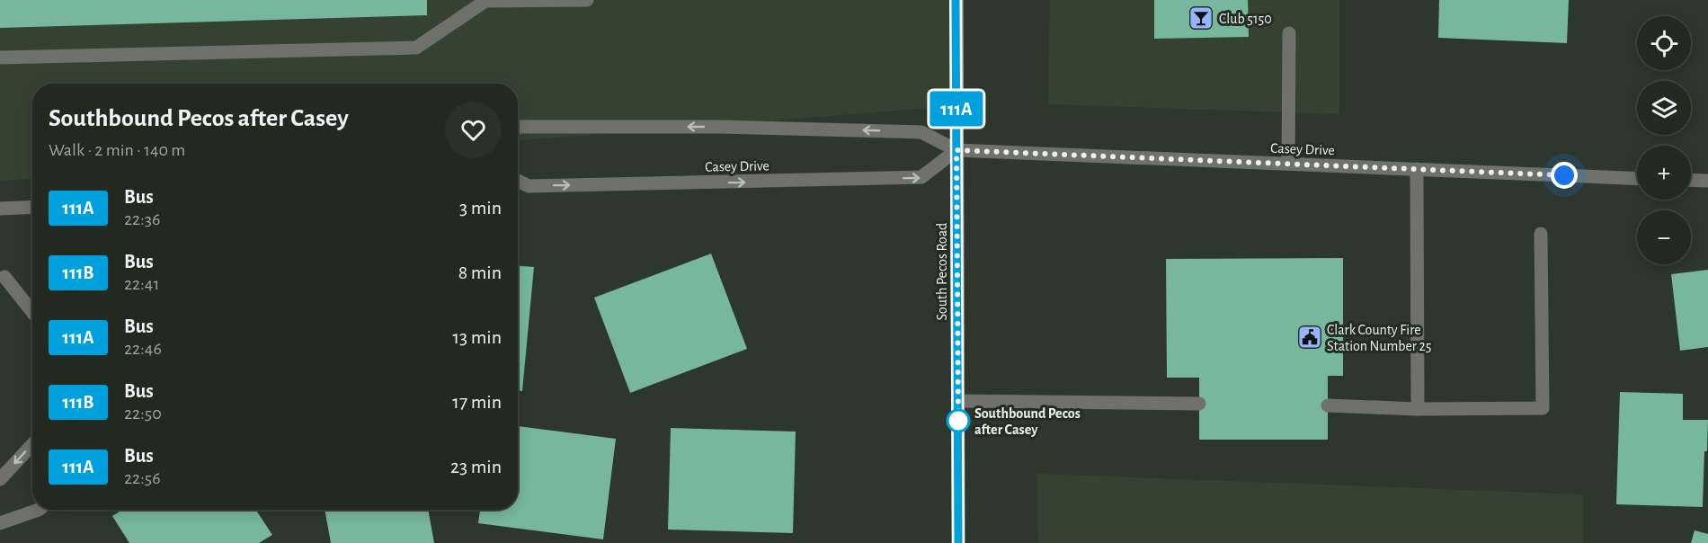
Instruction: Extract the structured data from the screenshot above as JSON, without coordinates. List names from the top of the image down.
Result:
{
  "streets": {
    "main road": ["South Pecos Road"],
    "street": ["Casey Drive"]
  },
  "crossings": [
    ["Casey Drive", "South Pecos Road"]
  ],
  "places": {
    "bar": ["Club 5150"],
    "public building": ["Clark County Fire Station Number 25"],
    "other": ["Southbound Pecos after Casey"]
  },
  "lines": ["bus line 111A"],
  "page": {
    "on_map": "111A",
    "map_buttons": ["+", "−"],
    "heading": ["Southbound Pecos after Casey", "Walk · 2 min · 140 m"],
    "list": [
      {
        "mark": "111A",
        "name": "Bus",
        "note": "22:36",
        "value": "3 min"
      },
      {
        "mark": "111B",
        "name": "Bus",
        "note": "22:41",
        "value": "8 min"
      },
      {
        "mark": "111A",
        "name": "Bus",
        "note": "22:46",
        "value": "13 min"
      },
      {
        "mark": "111B",
        "name": "Bus",
        "note": "22:50",
        "value": "17 min"
      },
      {
        "mark": "111A",
        "name": "Bus",
        "note": "22:56",
        "value": "23 min"
      }
    ]
  }
}
